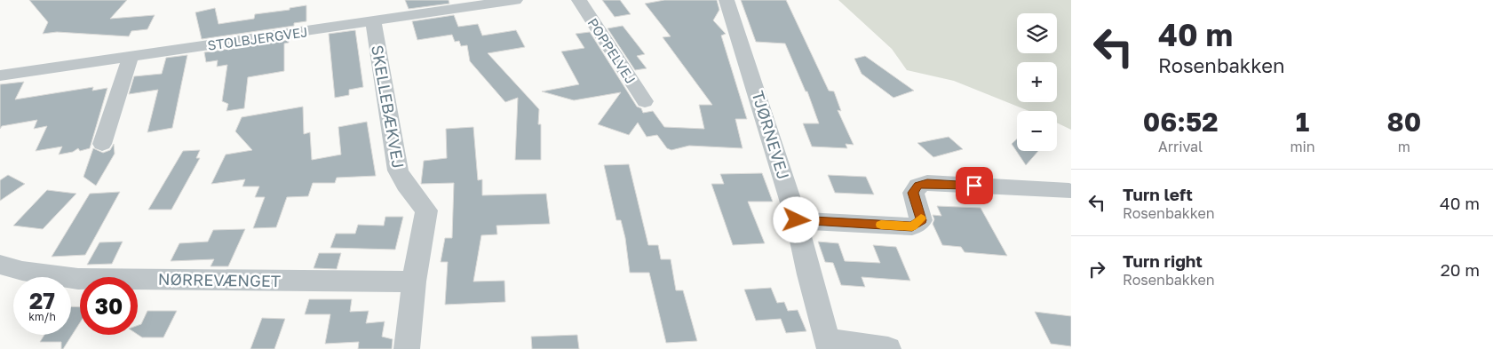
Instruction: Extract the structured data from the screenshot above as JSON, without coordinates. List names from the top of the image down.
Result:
{
  "streets": {
    "street": [
      "STOLBJERGVEJ",
      "POPPELVEJ",
      "SKELLEBÆKVEJ",
      "TJØRNEVEJ",
      "NØRREVÆNGET"
    ]
  },
  "crossings": [
    ["STOLBJERGVEJ", "SKELLEBÆKVEJ"],
    ["SKELLEBÆKVEJ", "NØRREVÆNGET"]
  ],
  "page": {
    "turn": ["40 m", "Rosenbakken"],
    "map_buttons": ["+", "−"],
    "eta": [
      "06:52",
      "Arrival",
      "1",
      "min",
      "80",
      "m"
    ],
    "list": [
      {
        "name": "Turn left",
        "note": "Rosenbakken",
        "value": "40 m"
      },
      {
        "name": "Turn right",
        "note": "Rosenbakken",
        "value": "20 m"
      }
    ],
    "speed": "27 km/h",
    "limit": "30"
  }
}
